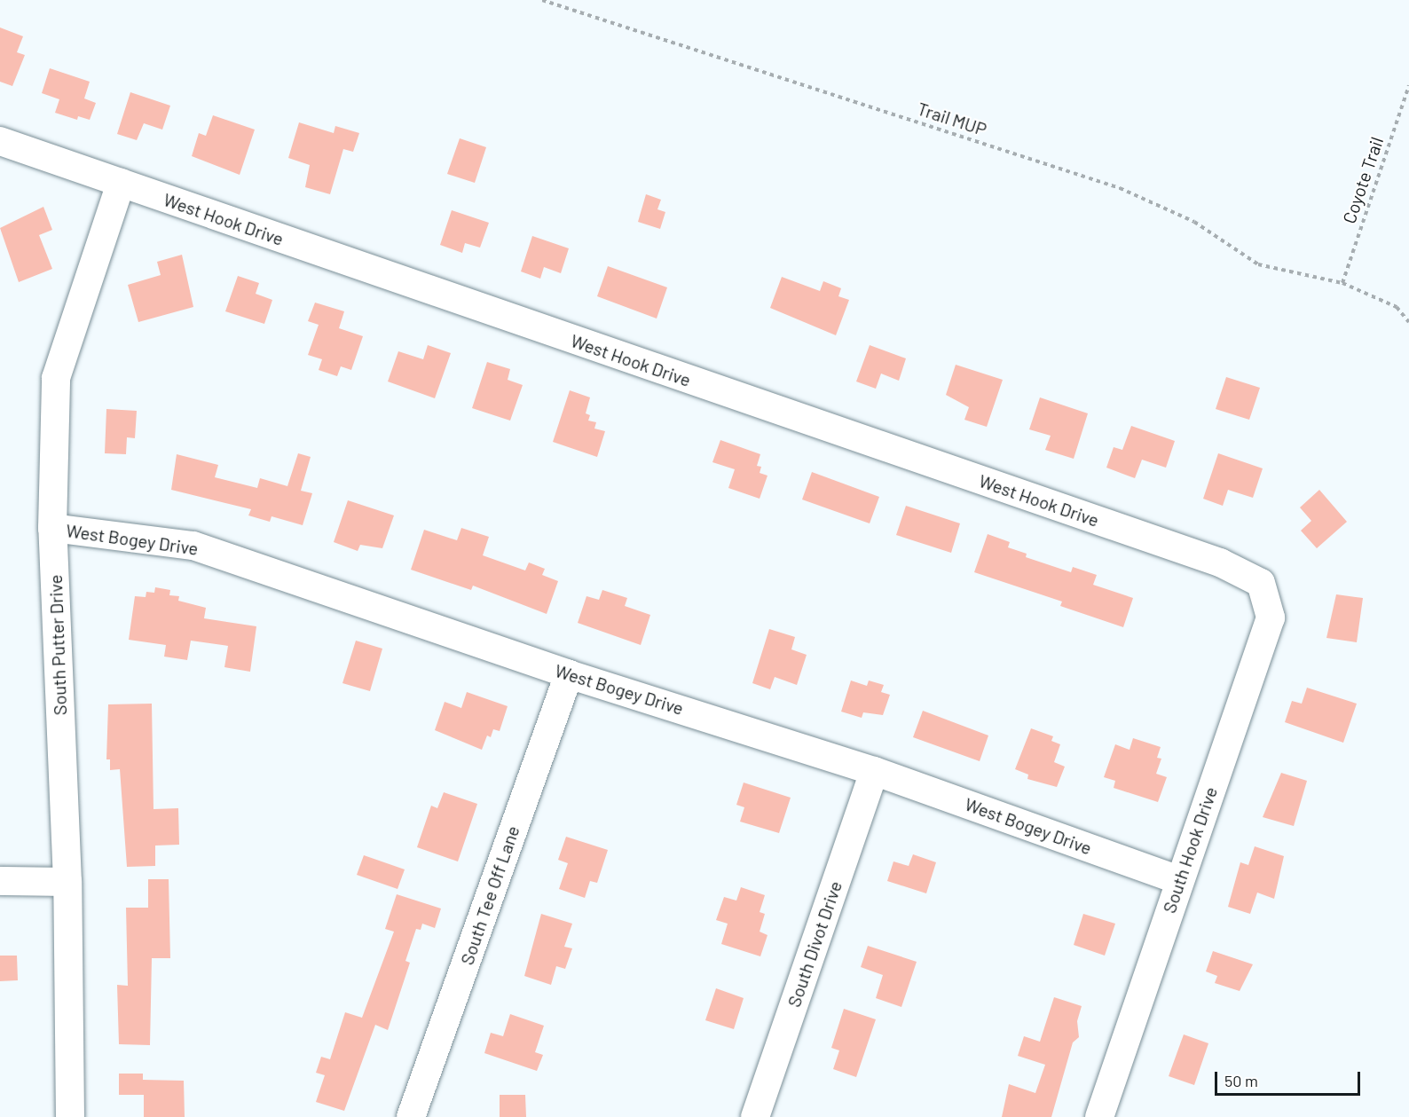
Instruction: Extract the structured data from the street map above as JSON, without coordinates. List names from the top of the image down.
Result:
{
  "streets": {
    "street": [
      "West Hook Drive",
      "West Bogey Drive",
      "South Putter Drive",
      "South Hook Drive",
      "South Tee Off Lane",
      "South Divot Drive"
    ],
    "path": ["Trail MUP", "Coyote Trail"]
  },
  "crossings": [
    ["Trail MUP", "Coyote Trail"],
    ["West Hook Drive", "South Putter Drive"],
    ["West Hook Drive", "South Hook Drive"],
    ["West Bogey Drive", "South Putter Drive"],
    ["West Bogey Drive", "South Hook Drive"],
    ["West Bogey Drive", "South Tee Off Lane"],
    ["West Bogey Drive", "South Divot Drive"]
  ],
  "scale_bar": "50 m"
}
